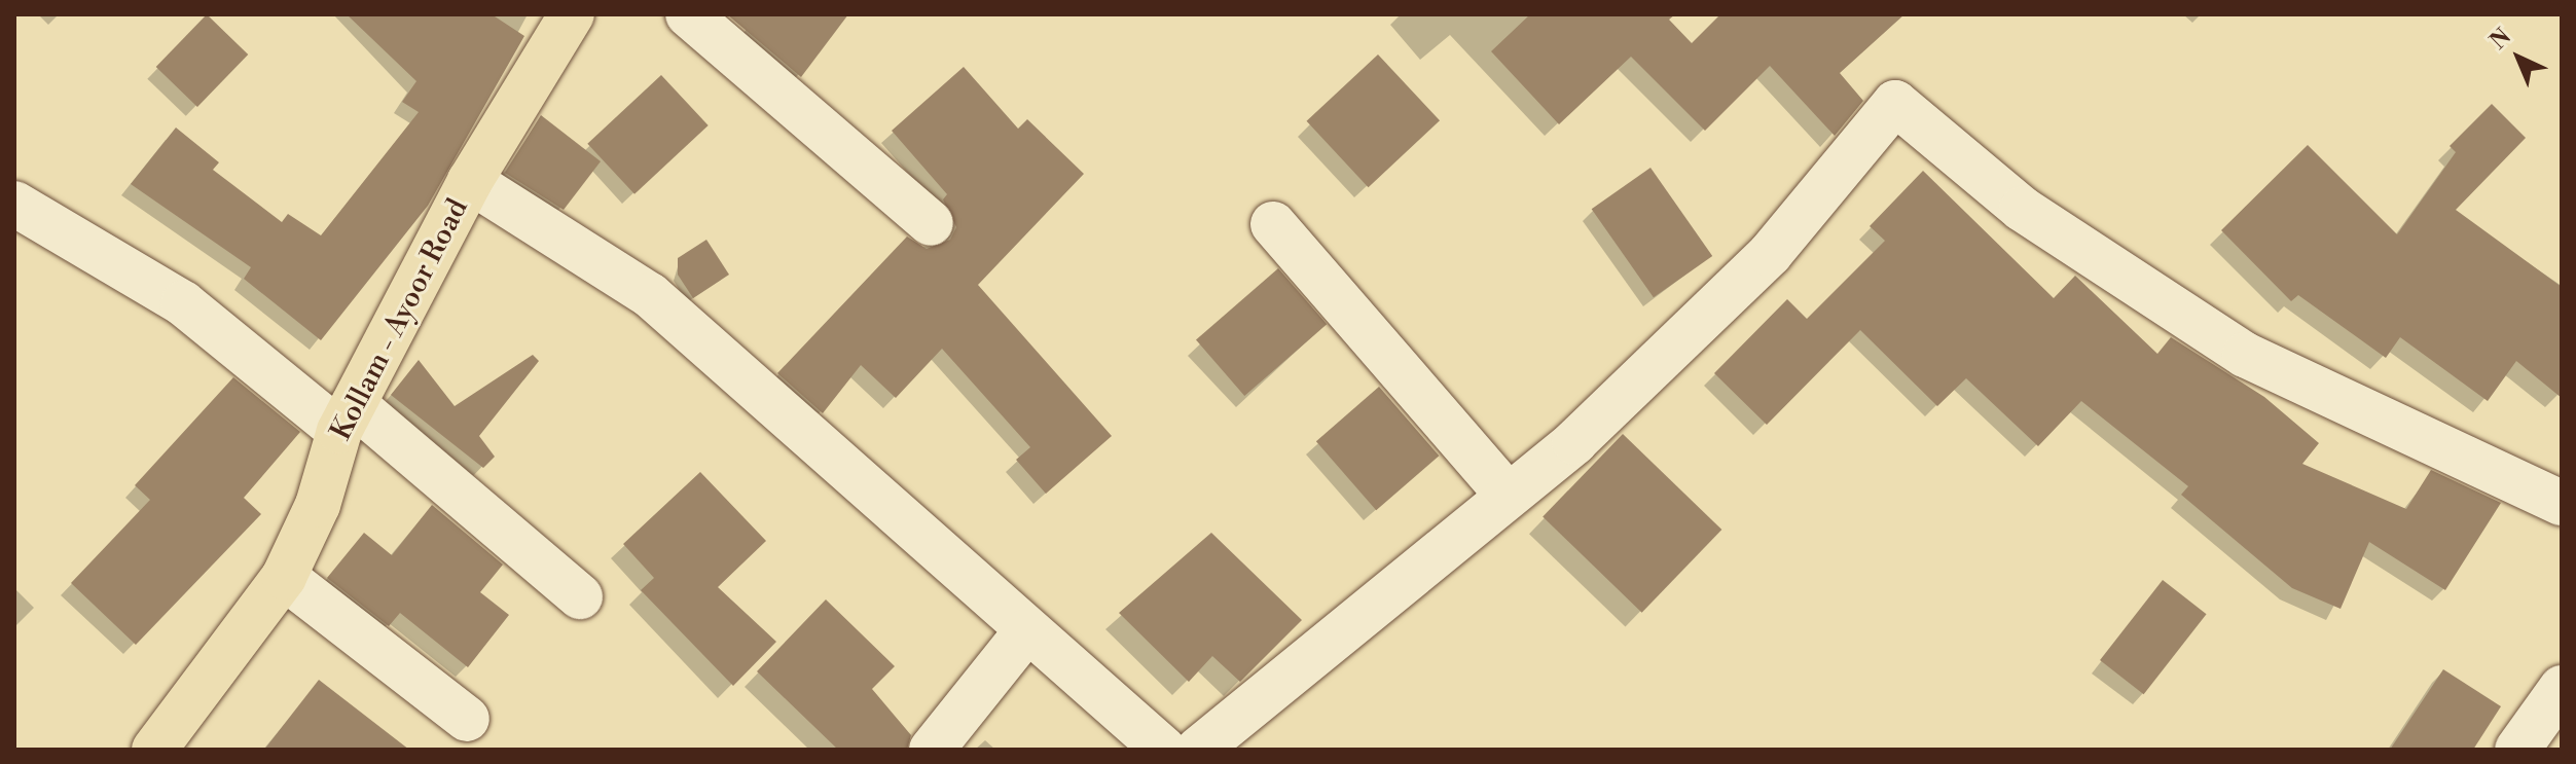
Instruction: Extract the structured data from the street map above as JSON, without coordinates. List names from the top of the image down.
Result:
{
  "streets": {
    "main road": ["Kollam - Ayoor Road"]
  },
  "north": "top left"
}
